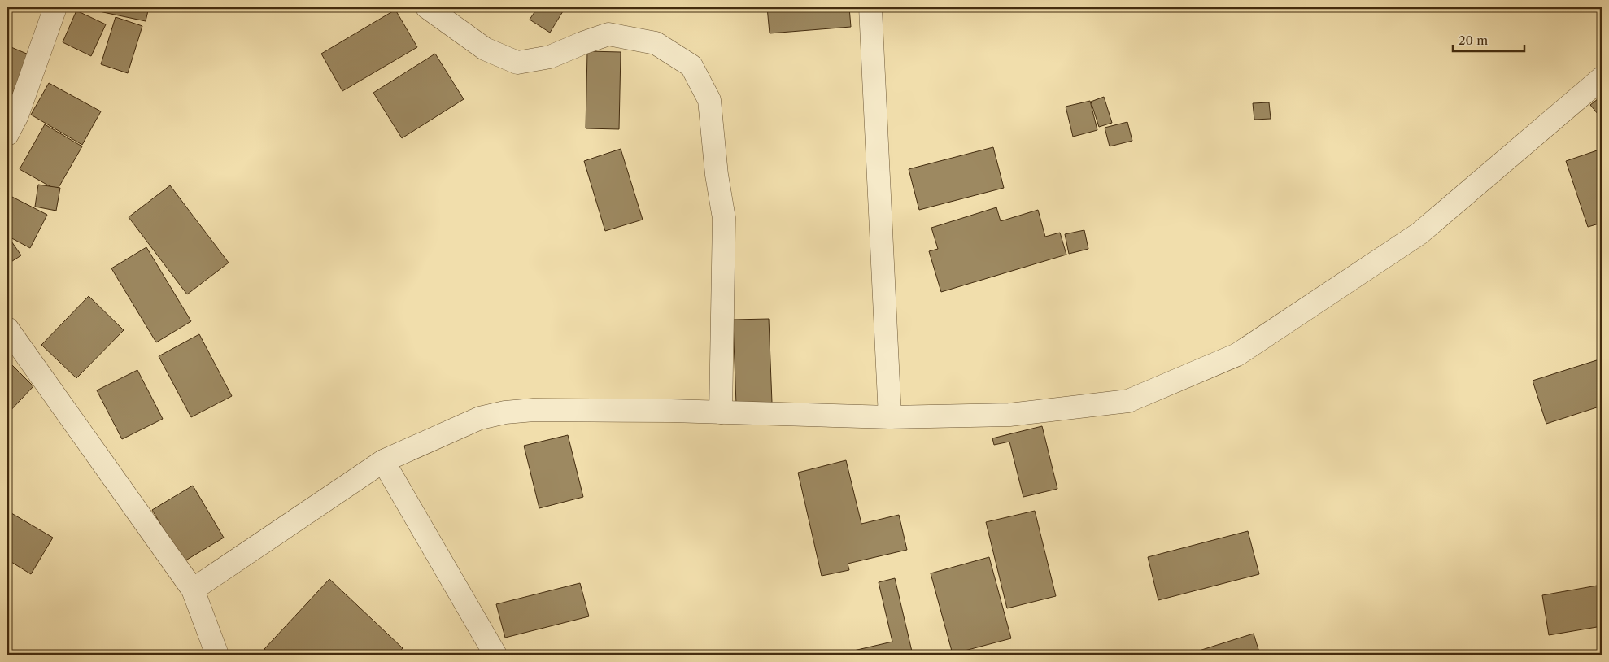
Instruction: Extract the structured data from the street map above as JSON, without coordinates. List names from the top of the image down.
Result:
{
  "scale_bar": "20 m"
}
